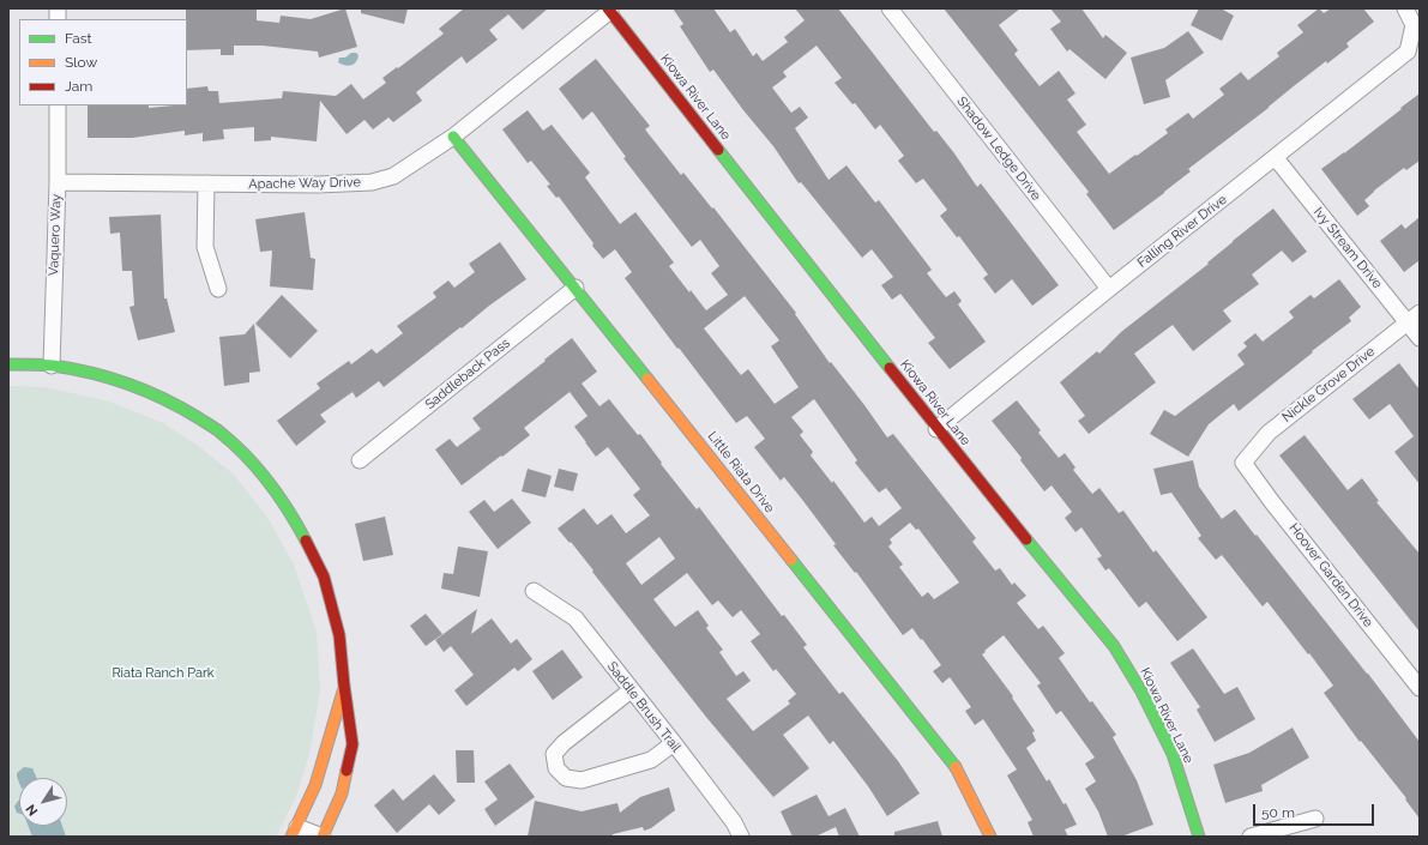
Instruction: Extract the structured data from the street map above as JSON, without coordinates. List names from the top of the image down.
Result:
{
  "streets": {
    "street": [
      "Kiowa River Lane",
      "Shadow Ledge Drive",
      "Apache Way Drive",
      "Falling River Drive",
      "Vaquero Way",
      "Ivy Stream Drive",
      "Saddleback Pass",
      "Nickle Grove Drive",
      "Little Riata Drive",
      "Hoover Garden Drive",
      "Saddle Brush Trail"
    ]
  },
  "crossings": [
    ["Kiowa River Lane", "Apache Way Drive"],
    ["Kiowa River Lane", "Falling River Drive"],
    ["Shadow Ledge Drive", "Falling River Drive"],
    ["Apache Way Drive", "Vaquero Way"],
    ["Apache Way Drive", "Little Riata Drive"],
    ["Falling River Drive", "Ivy Stream Drive"],
    ["Ivy Stream Drive", "Nickle Grove Drive"],
    ["Saddleback Pass", "Little Riata Drive"],
    ["Nickle Grove Drive", "Hoover Garden Drive"]
  ],
  "parks": ["Riata Ranch Park"],
  "legend": ["Fast", "Slow", "Jam"],
  "scale_bar": "50 m",
  "north": "bottom left"
}
